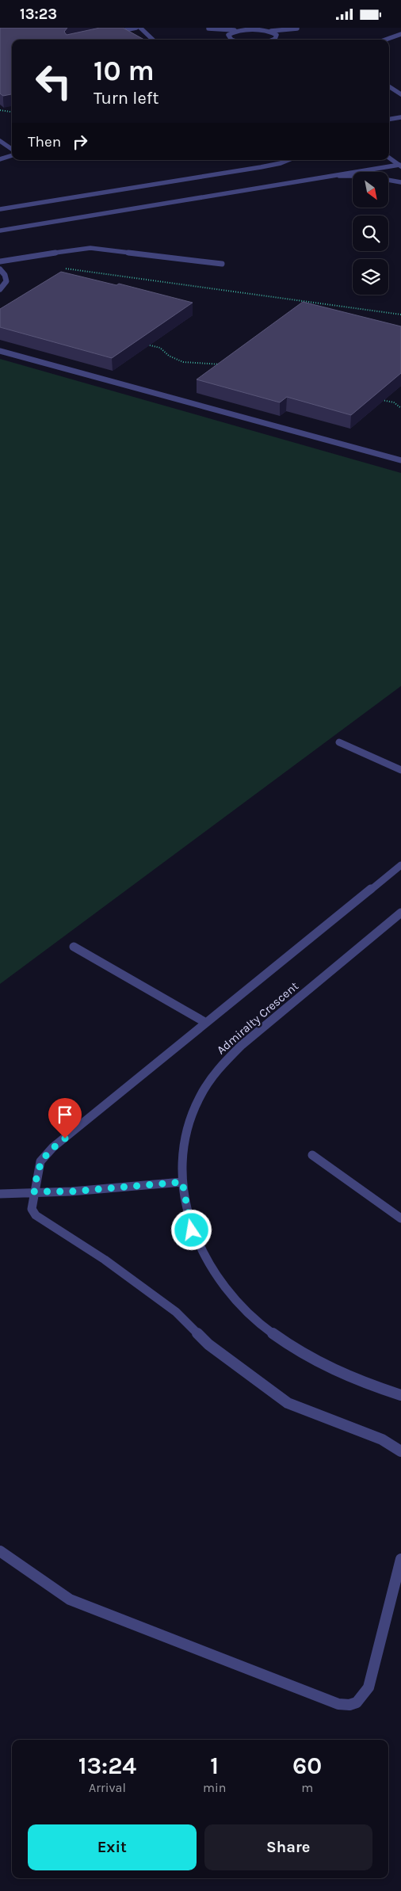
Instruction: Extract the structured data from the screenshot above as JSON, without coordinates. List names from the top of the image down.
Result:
{
  "streets": {
    "street": ["Admiralty Crescent"]
  },
  "north": "bottom right",
  "page": {
    "status": "13:23",
    "turn": ["10 m", "Turn left"],
    "then": "Then",
    "eta": [
      "13:24",
      "Arrival",
      "1",
      "min",
      "60",
      "m"
    ],
    "buttons": ["Exit", "Share"]
  }
}
